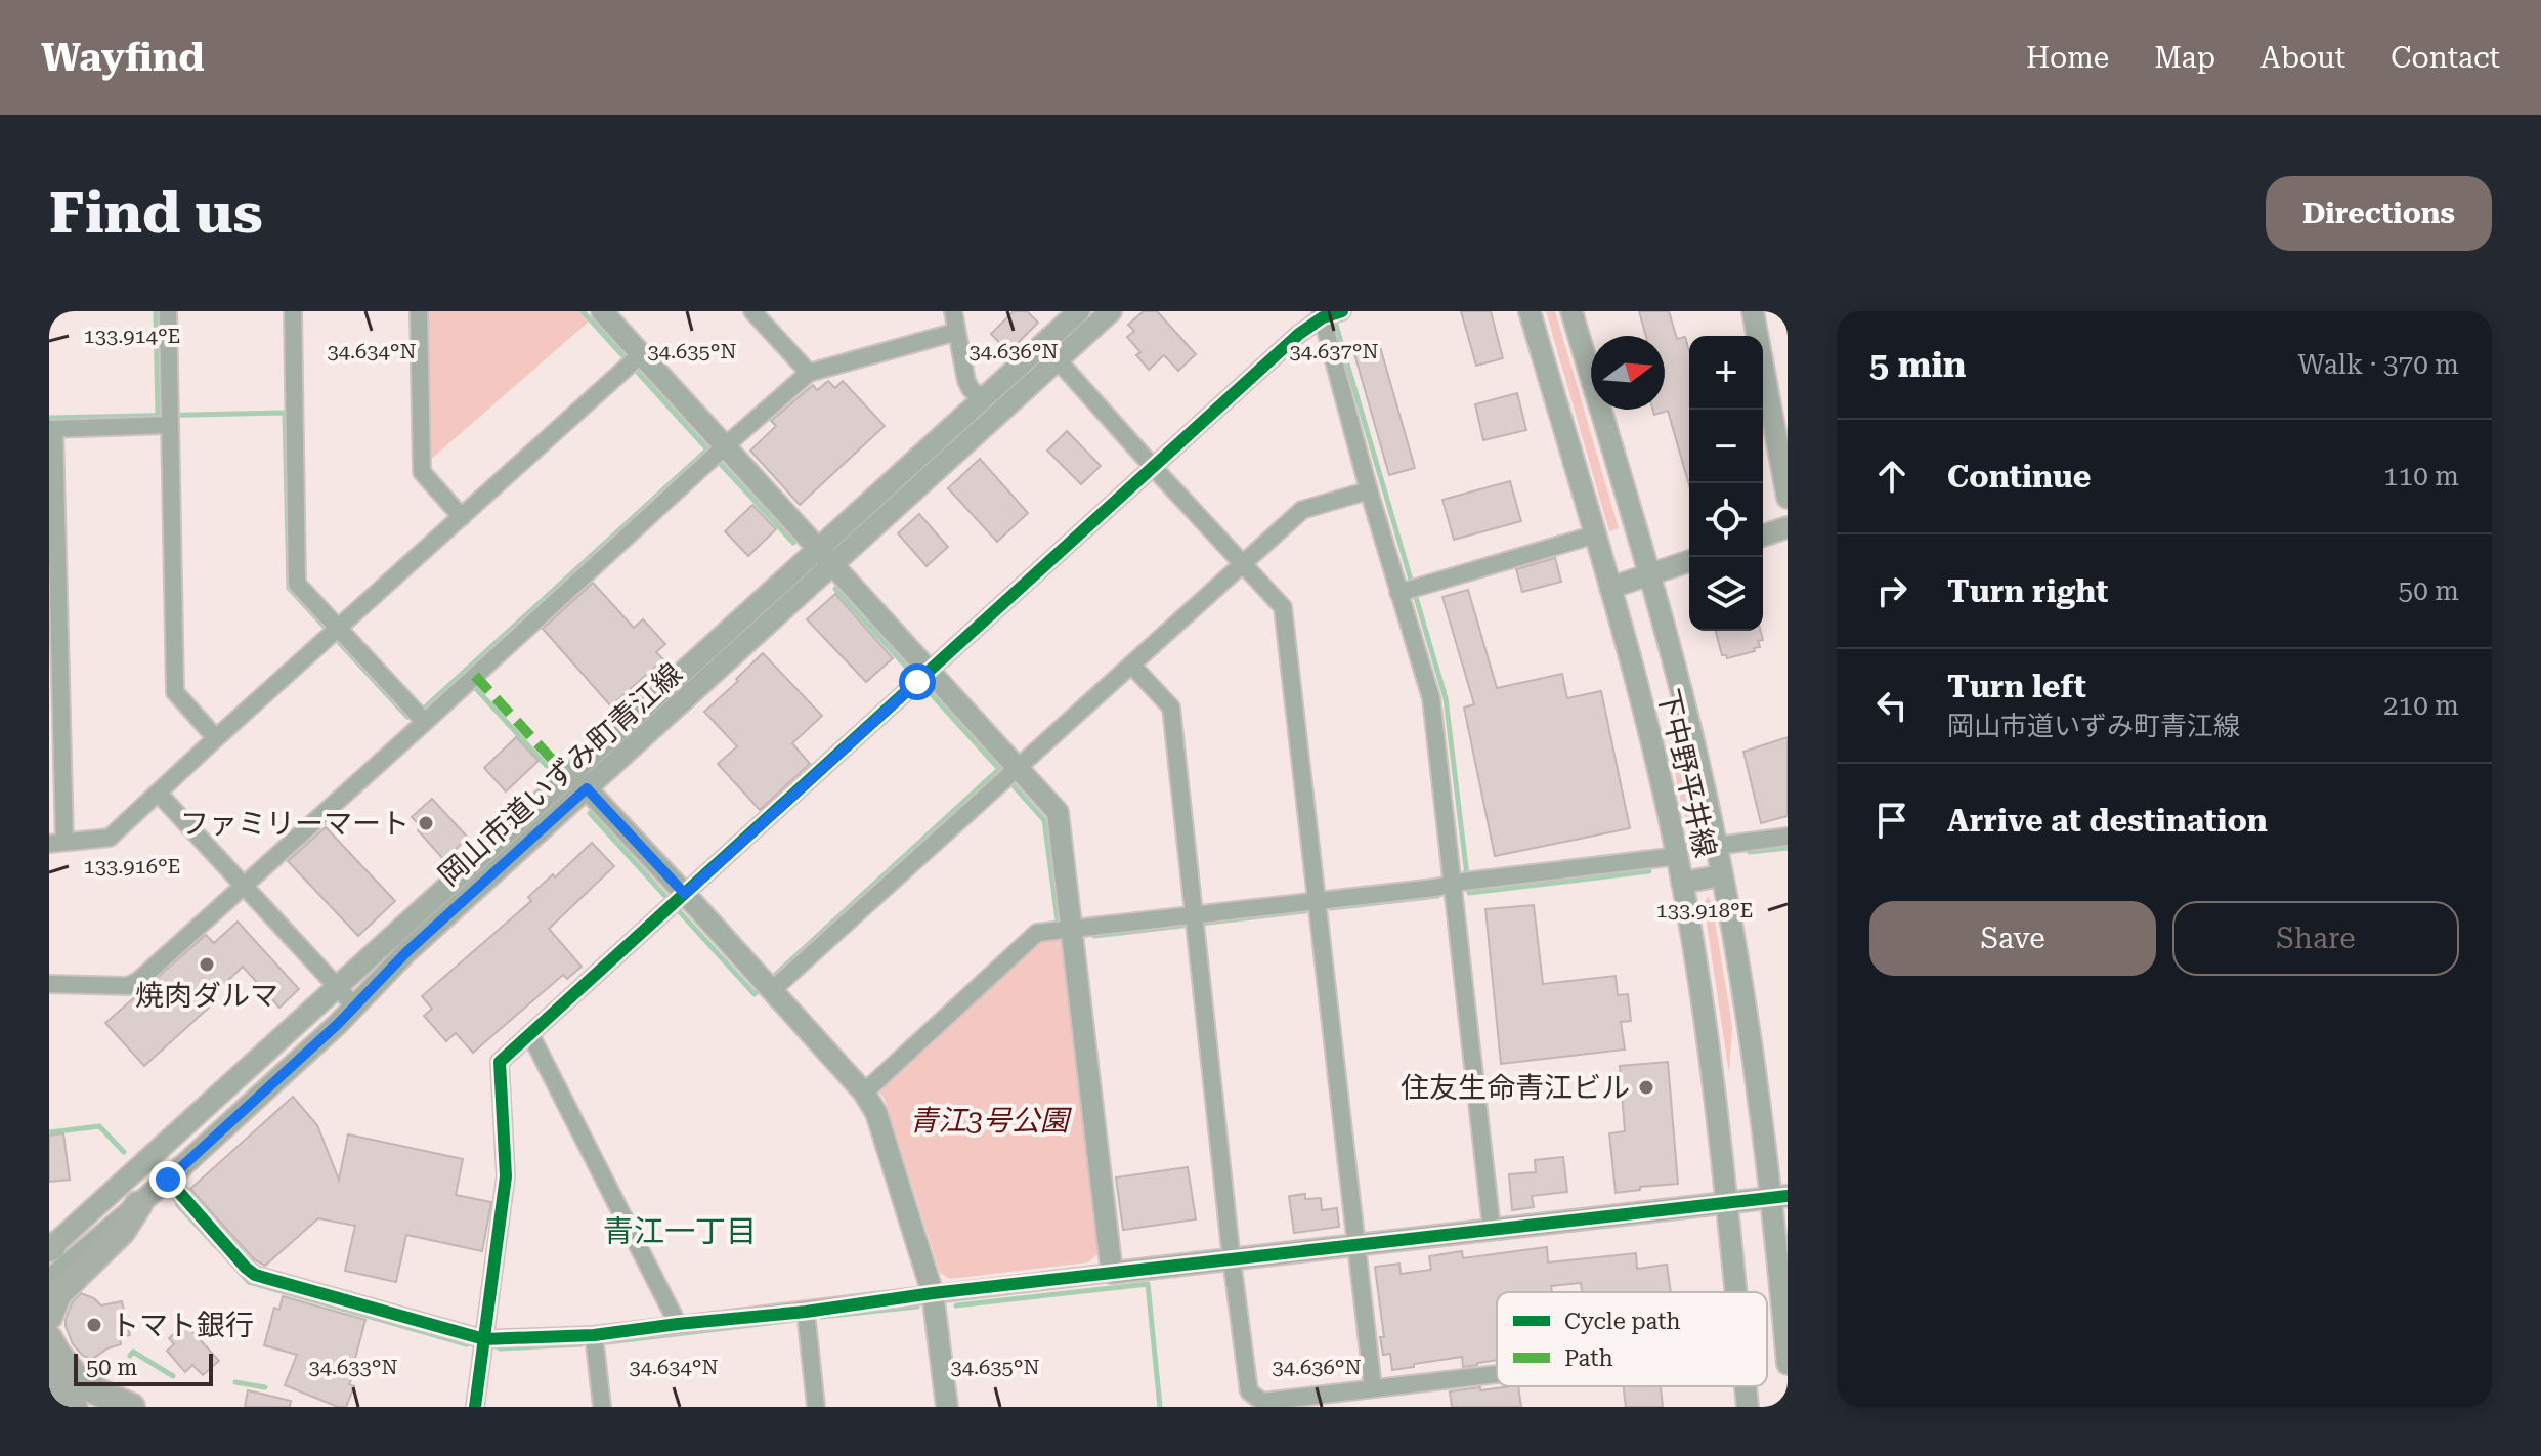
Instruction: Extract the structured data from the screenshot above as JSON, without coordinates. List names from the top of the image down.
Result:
{
  "streets": {
    "street": ["下中野平井線", "岡山市道いずみ町青江線"]
  },
  "districts": ["青江一丁目"],
  "parks": ["青江3号公園"],
  "places": [
    "ファミリーマート",
    "焼肉ダルマ",
    "住友生命青江ビル",
    "トマト銀行"
  ],
  "legend": ["Cycle path", "Path"],
  "scale_bar": "50 m",
  "north": "right",
  "page": {
    "header": "Wayfind",
    "nav": [
      "Home",
      "Map",
      "About",
      "Contact"
    ],
    "buttons": [
      "Directions",
      ["Save", "Share"]
    ],
    "title": "Find us",
    "heading": ["5 min", "Walk · 370 m"],
    "map_buttons": ["+", "−"],
    "list": [
      ["Continue", "110 m"],
      ["Turn right", "50 m"],
      ["Turn left", "岡山市道いずみ町青江線", "210 m"],
      "Arrive at destination"
    ],
    "scale": "50 m"
  },
  "coordinates": [
    "133.914°E",
    "34.634°N",
    "34.635°N",
    "34.636°N",
    "34.637°N",
    "133.916°E",
    "133.918°E",
    "34.633°N"
  ]
}
